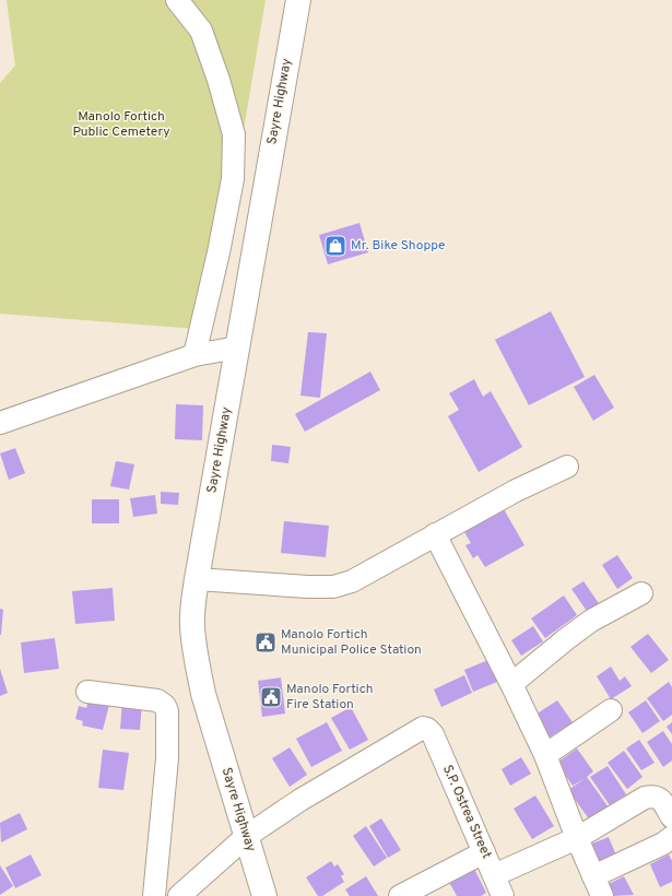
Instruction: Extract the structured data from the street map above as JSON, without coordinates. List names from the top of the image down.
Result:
{
  "streets": {
    "highway": ["Sayre Highway"],
    "street": ["S.P. Ostrea Street"]
  },
  "crossings": [
    ["Sayre Highway", "S.P. Ostrea Street"]
  ],
  "parks": ["Manolo Fortich Public Cemetery"],
  "places": {
    "shop": ["Mr. Bike Shoppe"],
    "public building": ["Manolo Fortich Municipal Police Station", "Manolo Fortich Fire Station"]
  }
}
